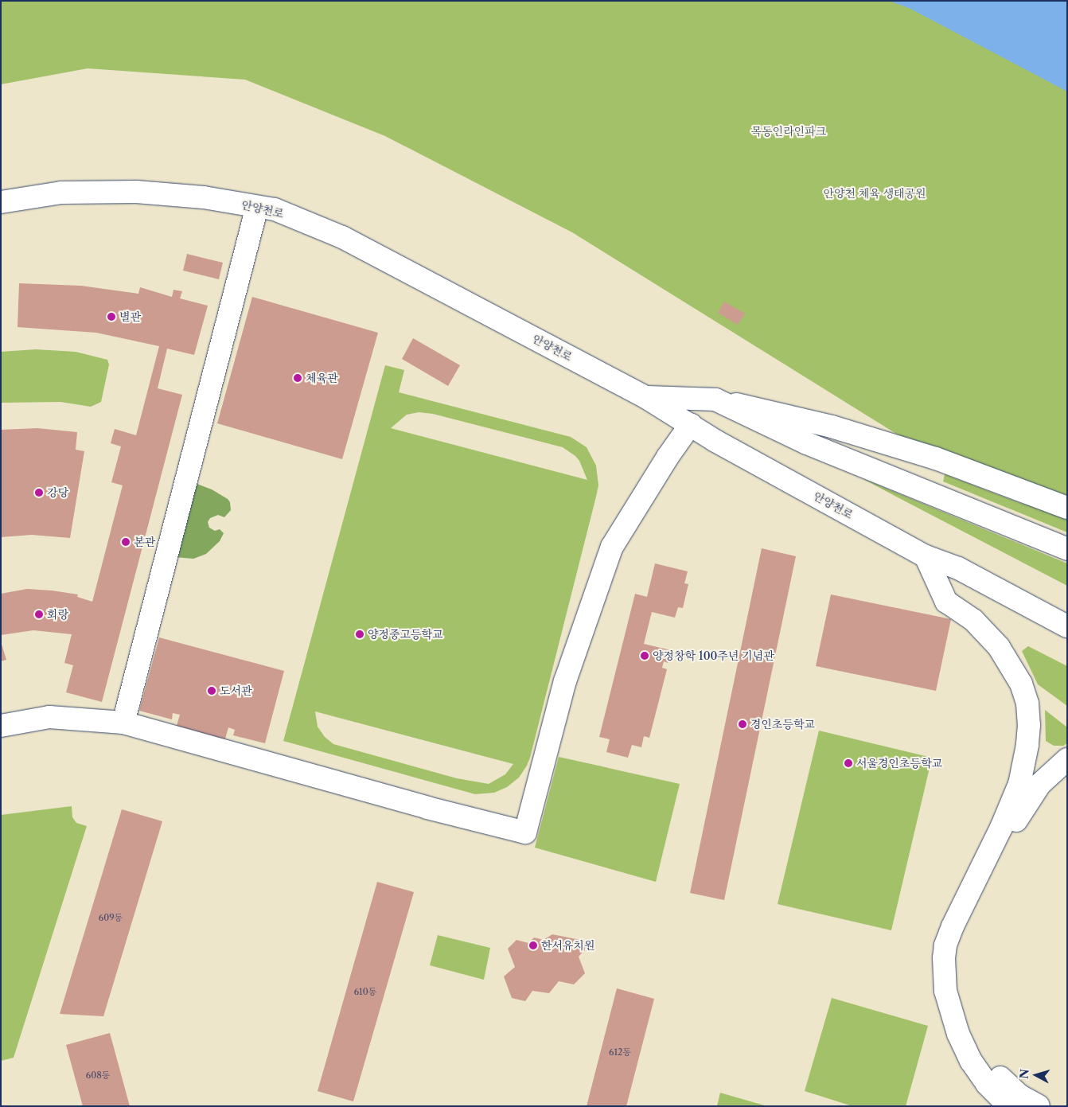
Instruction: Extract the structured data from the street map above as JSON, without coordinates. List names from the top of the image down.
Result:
{
  "streets": {
    "main road": ["안양천로"]
  },
  "parks": ["목동인라인파크", "안양천 체육 생태공원"],
  "places": [
    "별관",
    "체육관",
    "강당",
    "본관",
    "회랑",
    "양정중고등학교",
    "양정창학 100주년 기념관",
    "도서관",
    "경인초등학교",
    "서울경인초등학교",
    "한서유치원"
  ],
  "house_numbers": [
    "609동",
    "610동",
    "612동",
    "608동"
  ],
  "north": "left"
}
